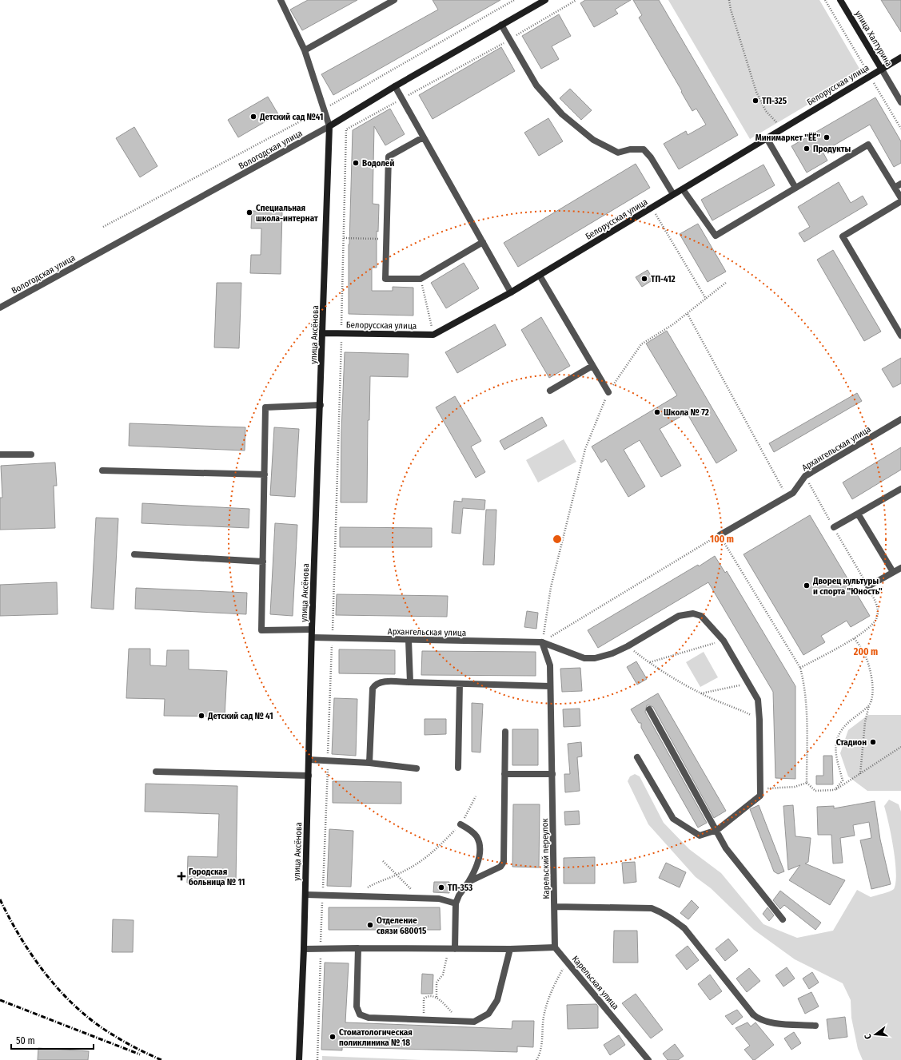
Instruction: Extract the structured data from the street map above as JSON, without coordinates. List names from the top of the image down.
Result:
{
  "streets": {
    "street": [
      "улица Халтурина",
      "Белорусская улица",
      "Вологодская улица",
      "улица Аксёнова",
      "Архангельская улица",
      "Карельский переулок",
      "Карельская улица"
    ]
  },
  "crossings": [
    ["улица Халтурина", "Белорусская улица"],
    ["Белорусская улица", "улица Аксёнова"],
    ["Вологодская улица", "улица Аксёнова"],
    ["улица Аксёнова", "Архангельская улица"],
    ["Архангельская улица", "Карельский переулок"]
  ],
  "places": {
    "other": [
      "ТП-325",
      "Детский сад №41",
      "Минимаркет \"ЁЁ\"",
      "Продукты",
      "Водолей",
      "Специальная школа-интернат",
      "ТП-412",
      "Школа № 72",
      "Дворец культуры и спорта \"Юность\"",
      "Детский сад № 41",
      "Стадион",
      "ТП-353",
      "Отделение связи 680015",
      "Стоматологическая поликлиника № 18"
    ],
    "health": ["Городская больница № 11"]
  },
  "scale_bar": "50 m",
  "north": "left",
  "rings": ["100 m", "200 m"]
}
